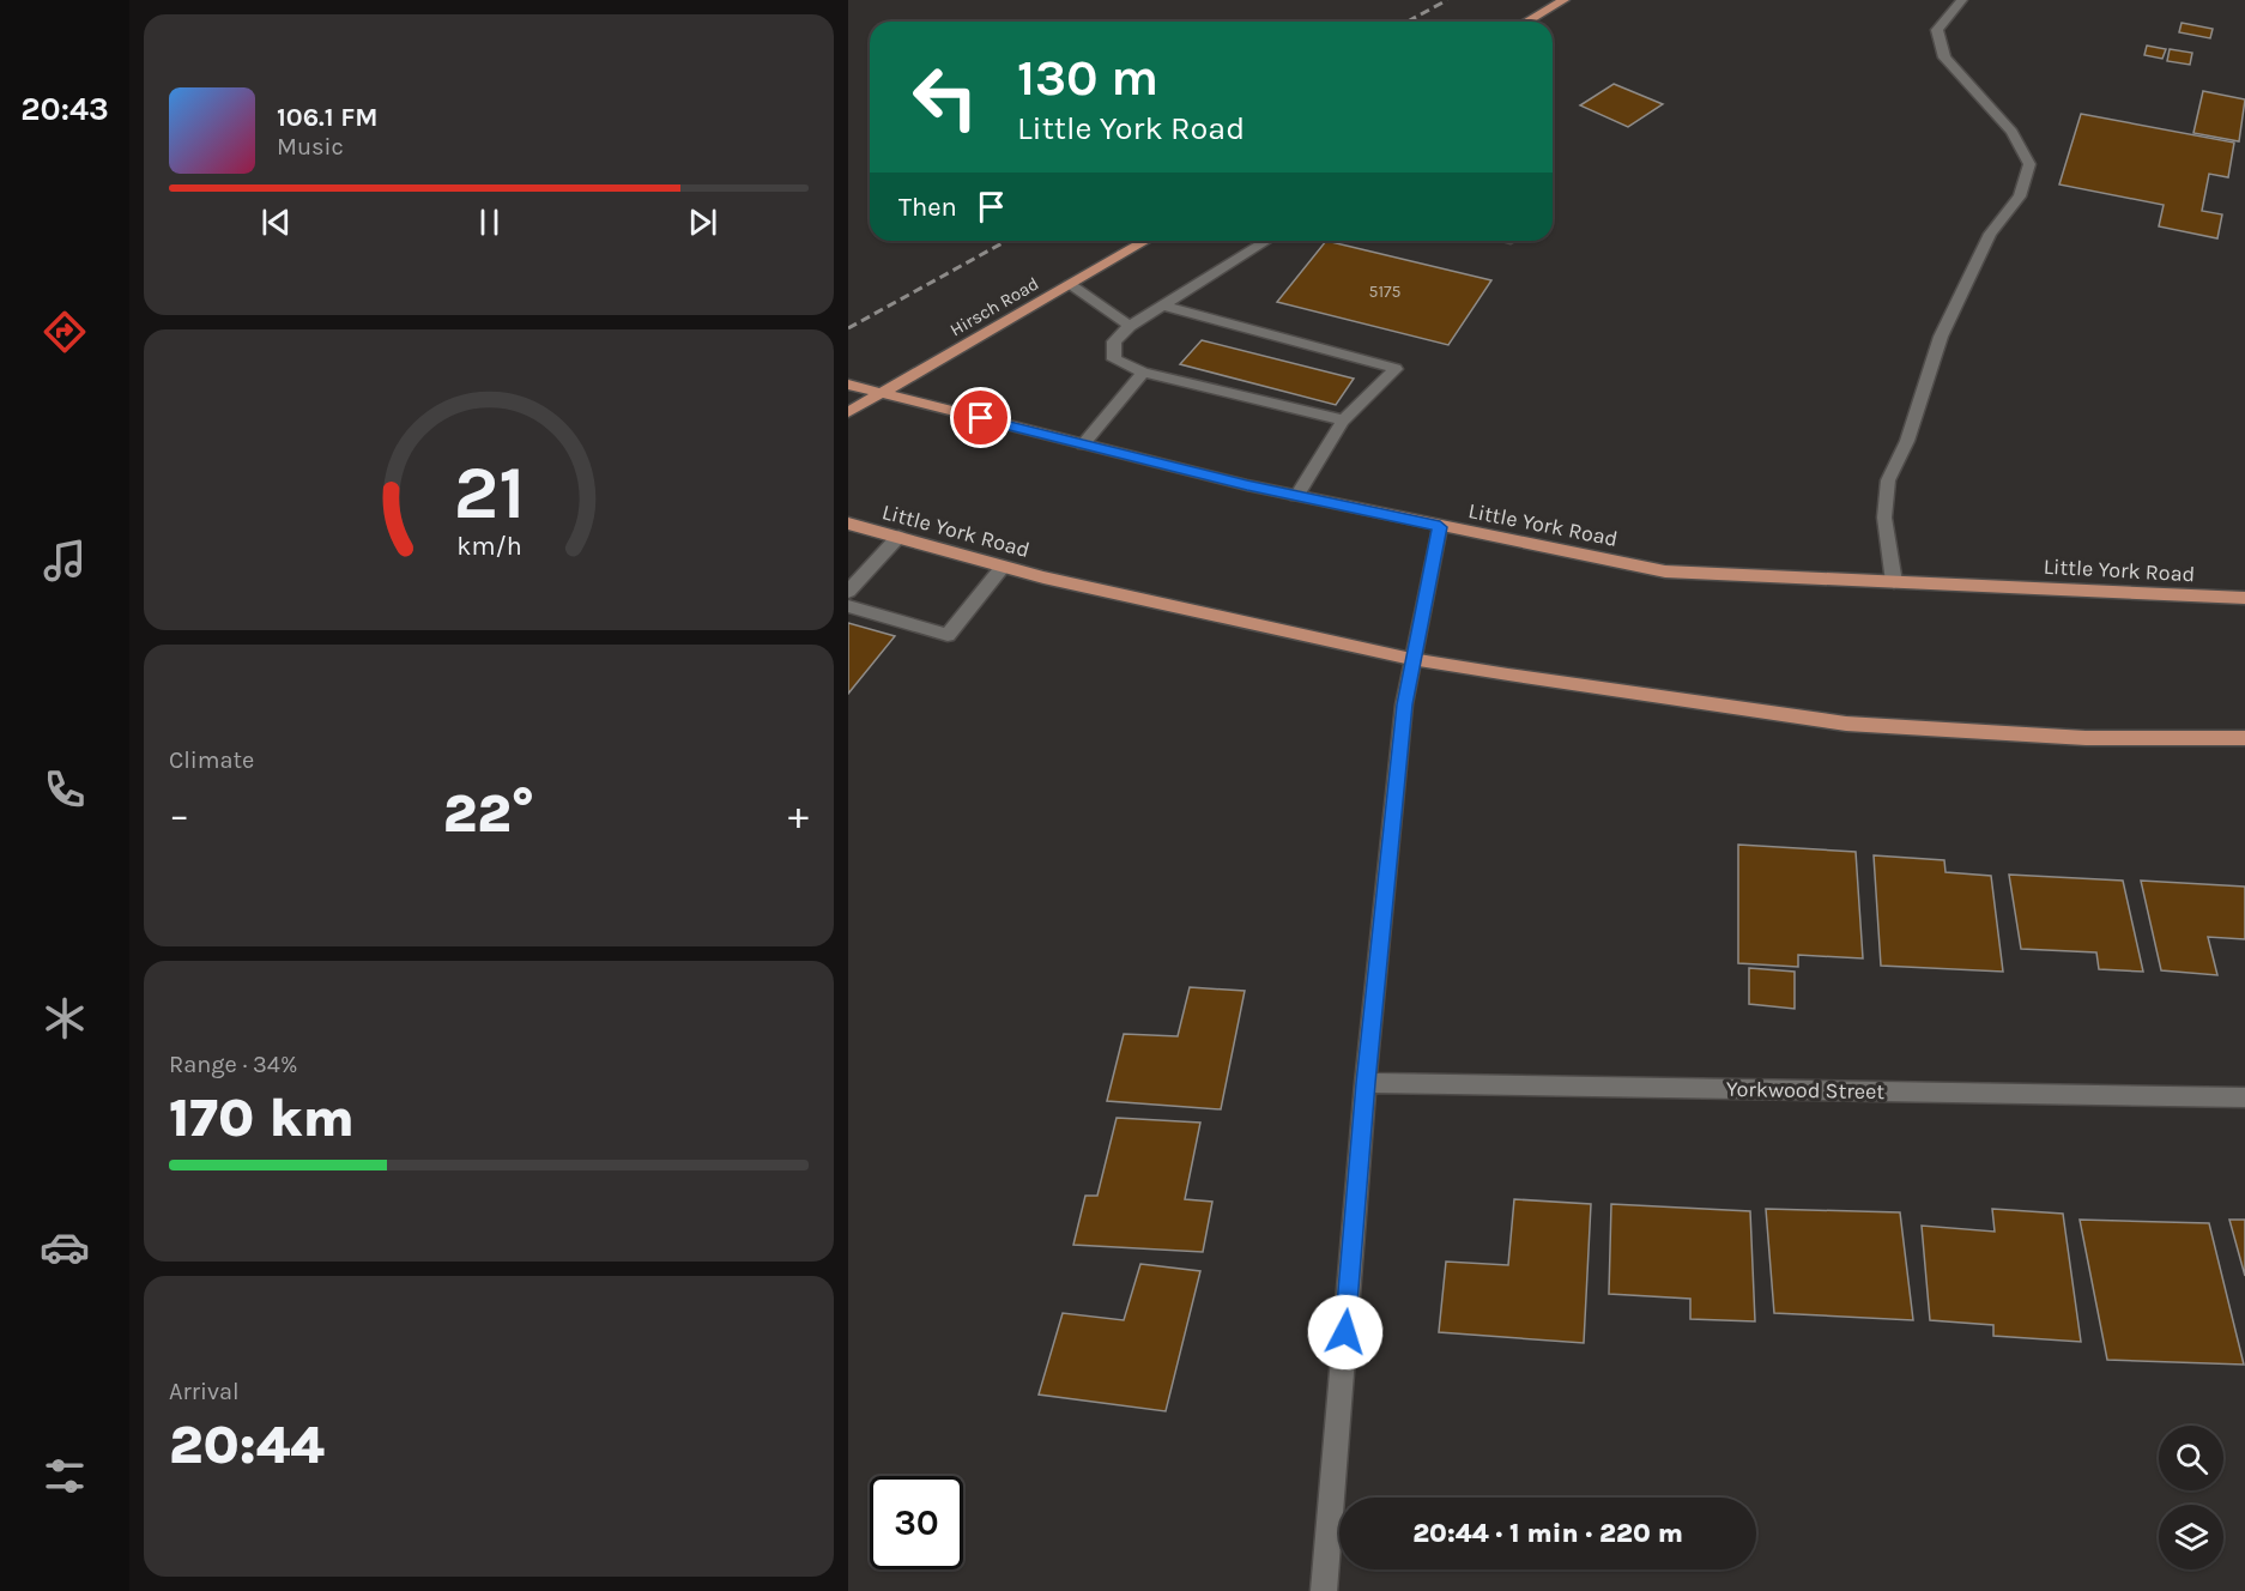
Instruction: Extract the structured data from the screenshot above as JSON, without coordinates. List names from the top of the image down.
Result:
{
  "streets": {
    "main road": ["Hirsch Road", "Little York Road"],
    "street": ["Yorkwood Street"]
  },
  "crossings": [
    ["Hirsch Road", "Little York Road"]
  ],
  "house_numbers": ["5175"],
  "page": {
    "tabs": "20:43",
    "turn": ["130 m", "Little York Road"],
    "song": ["106.1 FM", "Music"],
    "then": "Then",
    "tile": [
      "Climate",
      ["Range · 34%", "170 km"],
      ["Arrival", "20:44"]
    ],
    "heat": ["−", "22°", "+"],
    "limit": "30",
    "trip": "20:44 · 1 min · 220 m",
    "gauge": ["21", "km/h"]
  }
}
